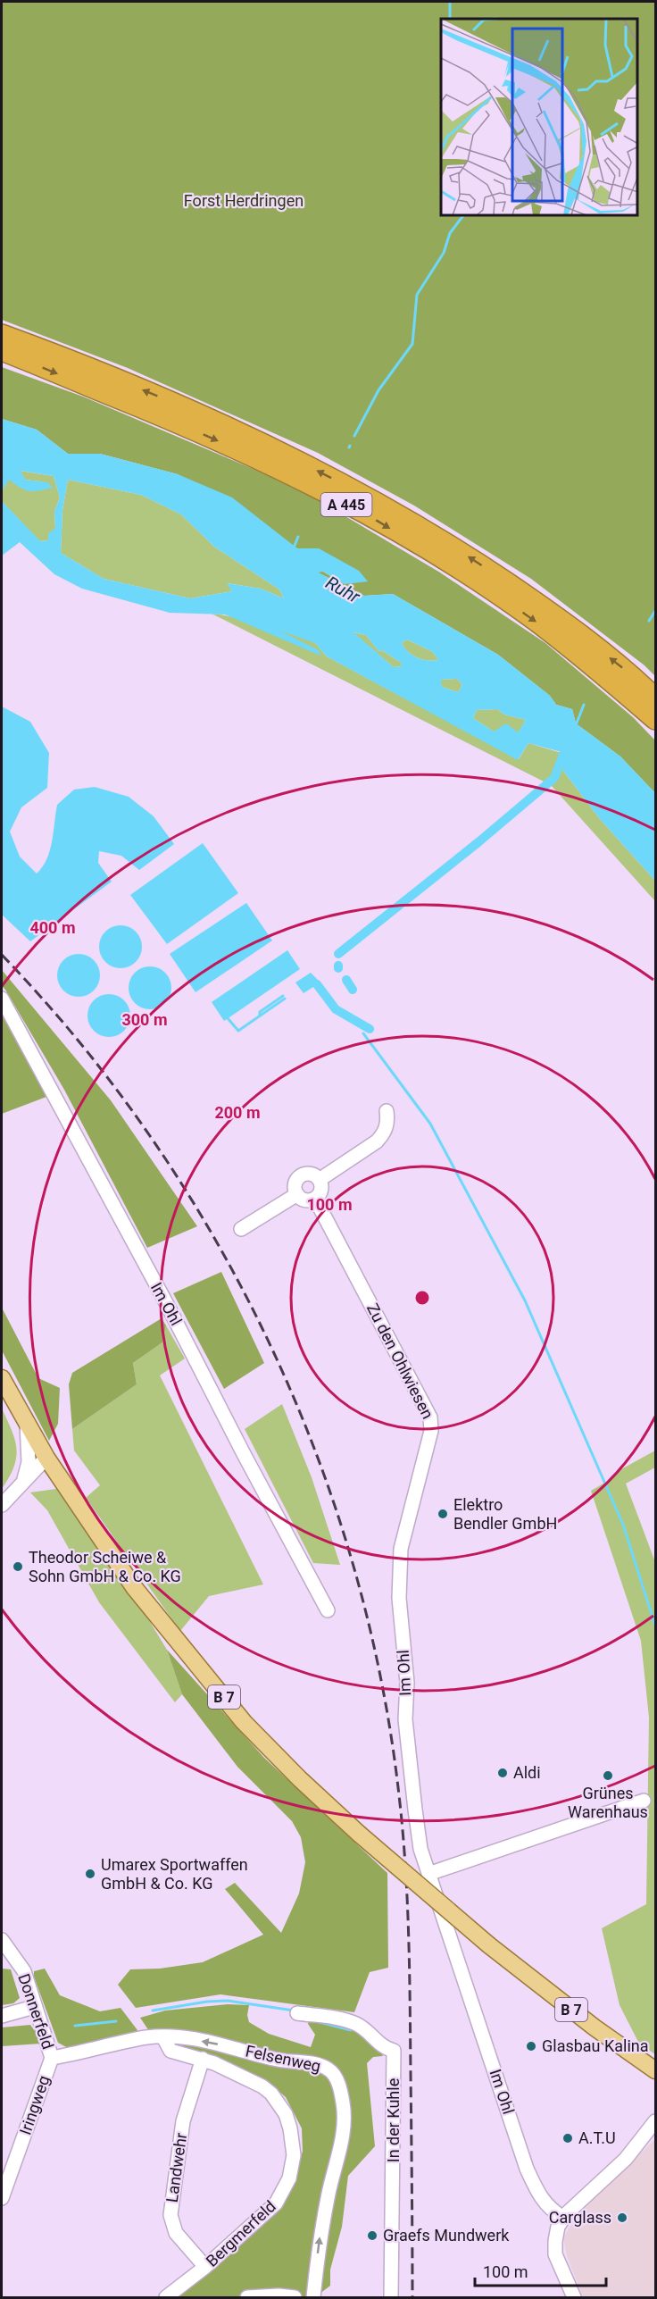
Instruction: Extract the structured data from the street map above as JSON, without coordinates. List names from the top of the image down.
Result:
{
  "streets": {
    "highway": ["A 445"],
    "main road": ["B 7"],
    "street": [
      "Im Ohl",
      "Zu den Ohlwiesen",
      "Donnerfeld",
      "Felsenweg",
      "Iringweg",
      "In der Kuhle",
      "Landwehr",
      "Bergmerfeld"
    ]
  },
  "crossings": [
    ["Im Ohl", "Zu den Ohlwiesen"],
    ["Donnerfeld", "Iringweg"],
    ["Felsenweg", "Iringweg"],
    ["Felsenweg", "Bergmerfeld"],
    ["Iringweg", "Bergmerfeld"],
    ["Landwehr", "Bergmerfeld"]
  ],
  "water": ["Ruhr"],
  "parks": ["Forst Herdringen"],
  "places": [
    "Elektro Bendler GmbH",
    "Theodor Scheiwe & Sohn GmbH & Co. KG",
    "Aldi",
    "Grünes Warenhaus",
    "Umarex Sportwaffen GmbH & Co. KG",
    "Glasbau Kalina",
    "A.T.U",
    "Carglass",
    "Graefs Mundwerk"
  ],
  "scale_bar": "100 m",
  "rings": [
    "400 m",
    "300 m",
    "200 m",
    "100 m"
  ]
}
